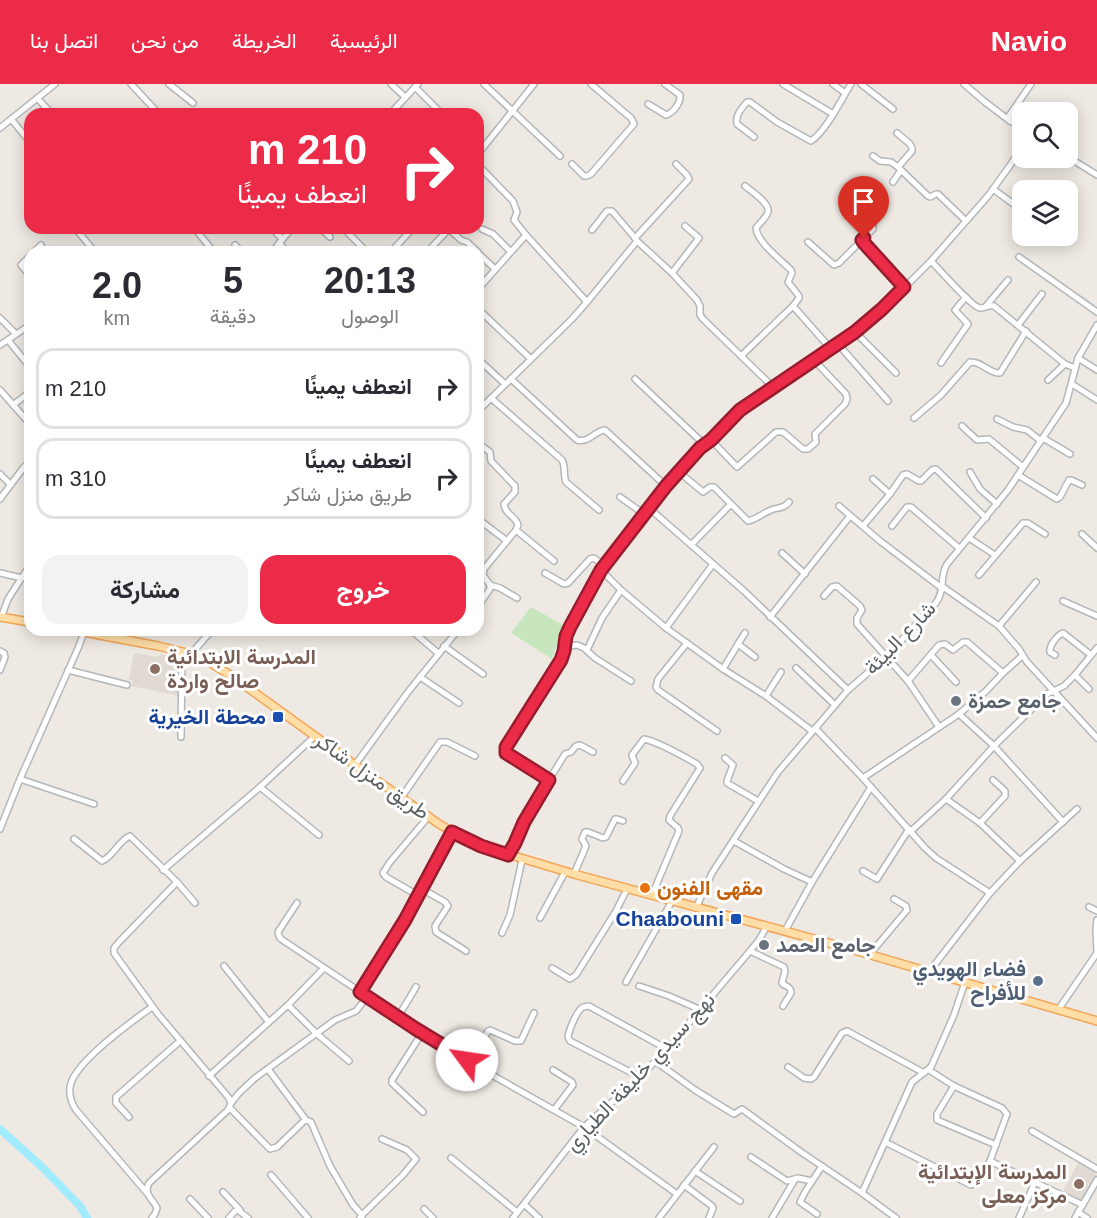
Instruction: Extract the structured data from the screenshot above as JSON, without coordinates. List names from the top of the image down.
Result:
{
  "streets": {
    "main road": ["طريق منزل شاكر"],
    "street": ["شارع البيئة", "نهج سيدي خليفة الطياري"]
  },
  "crossings": [
    ["شارع البيئة", "طريق منزل شاكر"],
    ["طريق منزل شاكر", "نهج سيدي خليفة الطياري"]
  ],
  "places": {
    "other": [
      "المدرسة الابتدائية صالح واردة",
      "جامع حمزة",
      "مقهى الفنون",
      "جامع الحمد",
      "فضاء الهويدي للأفراح",
      "المدرسة الإبتدائية مركز معلى"
    ],
    "transit": ["محطة الخيرية", "Chaabouni"]
  },
  "page": {
    "header": "Navio",
    "nav": [
      "الرئيسية",
      "الخريطة",
      "من نحن",
      "اتصل بنا"
    ],
    "turn": ["210 m", "انعطف يمينًا"],
    "eta": [
      "20:13",
      "الوصول",
      "5",
      "دقيقة",
      "2.0",
      "km"
    ],
    "list": [
      {
        "name": "انعطف يمينًا",
        "value": "210 m"
      },
      {
        "name": "انعطف يمينًا",
        "note": "طريق منزل شاكر",
        "value": "310 m"
      }
    ],
    "buttons": ["خروج", "مشاركة"]
  }
}
